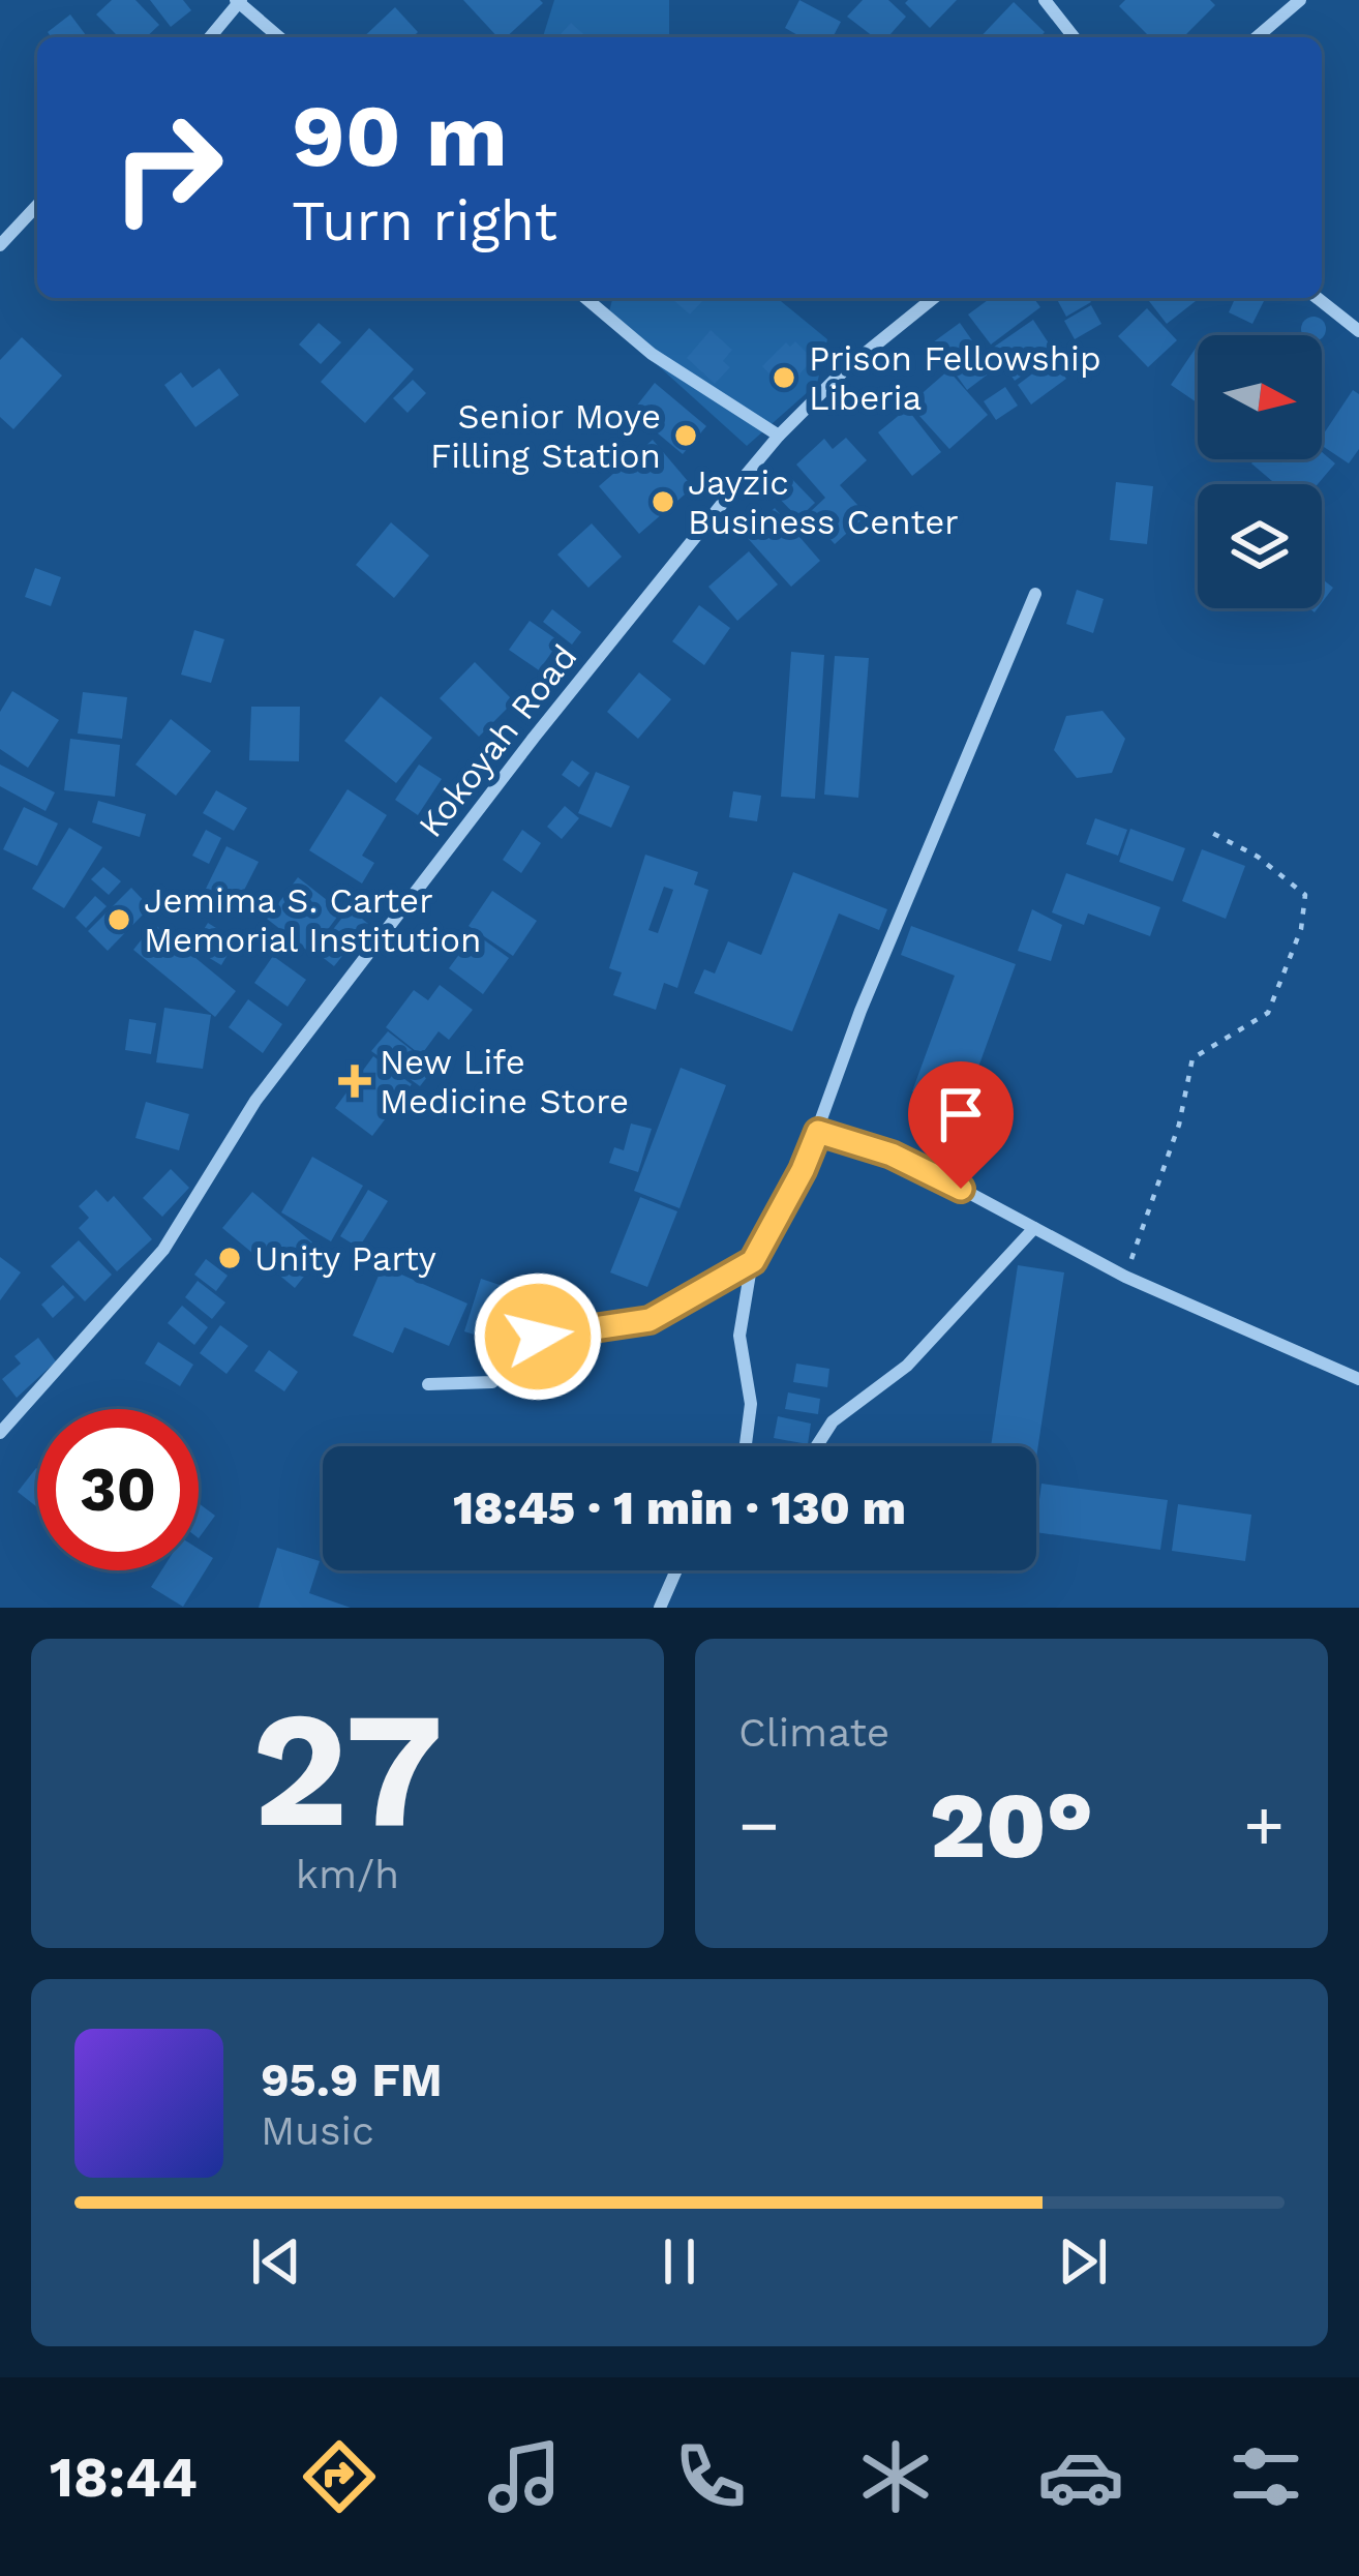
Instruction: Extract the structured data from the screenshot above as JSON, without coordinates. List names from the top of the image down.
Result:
{
  "streets": {
    "street": ["Kokoyah Road"]
  },
  "places": {
    "other": [
      "Prison Fellowship Liberia",
      "Senior Moye Filling Station",
      "Jayzic Business Center",
      "Jemima S. Carter Memorial Institution",
      "Unity Party"
    ],
    "health": ["New Life Medicine Store"]
  },
  "north": "right",
  "page": {
    "turn": ["90 m", "Turn right"],
    "limit": "30",
    "trip": "18:45 · 1 min · 130 m",
    "tile": [
      ["27", "km/h"],
      "Climate"
    ],
    "heat": ["−", "20°", "+"],
    "song": ["95.9 FM", "Music"],
    "tabs": "18:44"
  }
}
